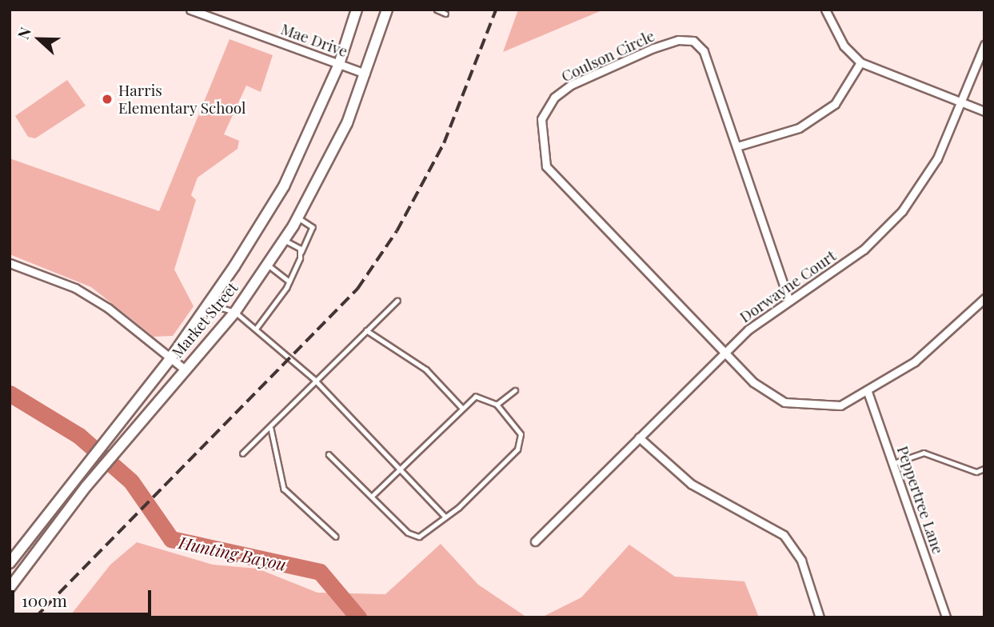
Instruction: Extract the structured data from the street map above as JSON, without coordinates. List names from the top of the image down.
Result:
{
  "streets": {
    "main road": ["Market Street"],
    "street": [
      "Mae Drive",
      "Coulson Circle",
      "Dorwayne Court",
      "Peppertree Lane"
    ]
  },
  "crossings": [
    ["Mae Drive", "Market Street"],
    ["Coulson Circle", "Dorwayne Court"]
  ],
  "water": ["Hunting Bayou"],
  "places": ["Harris Elementary School"],
  "scale_bar": "100 m",
  "north": "left"
}
